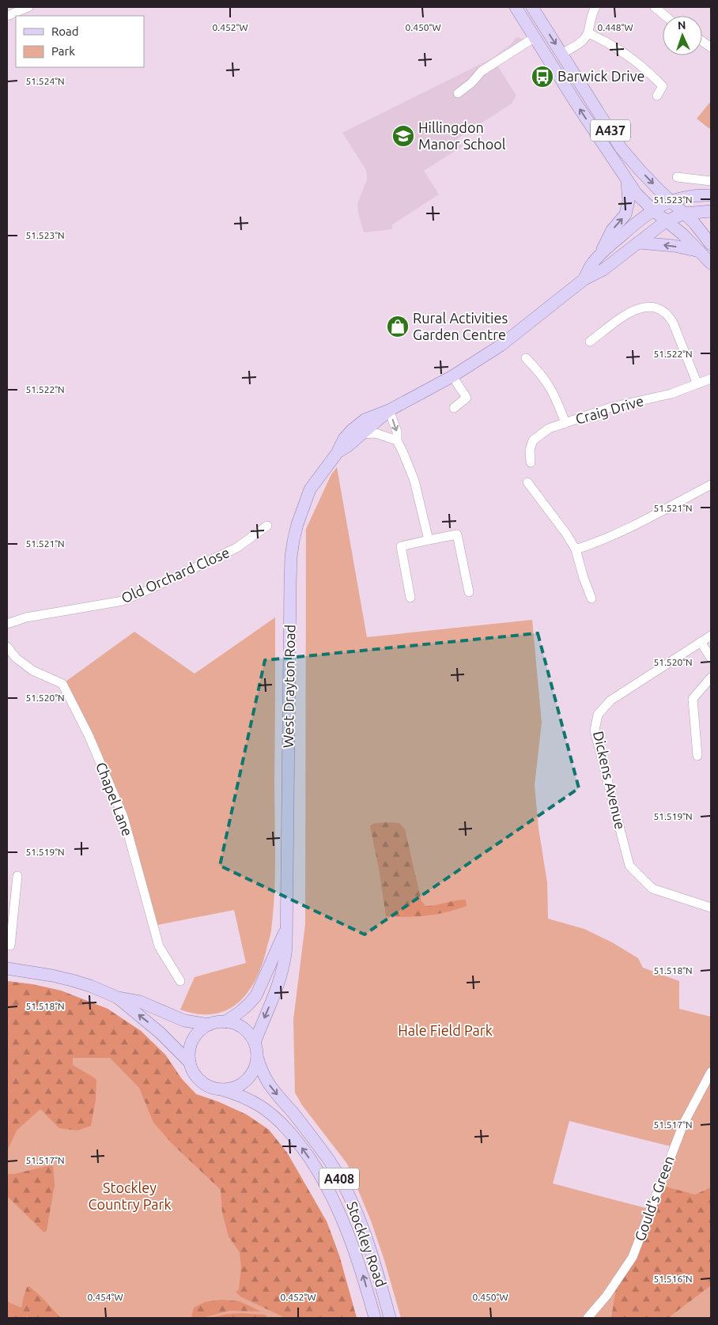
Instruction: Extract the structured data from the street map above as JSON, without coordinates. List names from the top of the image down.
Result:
{
  "streets": {
    "main road": [
      "A437",
      "West Drayton Road",
      "A408",
      "Stockley Road"
    ],
    "street": [
      "Craig Drive",
      "Old Orchard Close",
      "Dickens Avenue",
      "Chapel Lane",
      "Gould's Green"
    ]
  },
  "crossings": [
    ["A437", "West Drayton Road"],
    ["West Drayton Road", "Stockley Road"]
  ],
  "parks": ["Hale Field Park", "Stockley Country Park"],
  "places": {
    "bus stop": ["Barwick Drive"],
    "school or university": ["Hillingdon Manor School"],
    "shop": ["Rural Activities Garden Centre"]
  },
  "legend": ["Road", "Park"],
  "north": "top",
  "coordinates": [
    "0.452°W",
    "0.450°W",
    "0.448°W",
    "51.524°N",
    "51.523°N",
    "51.522°N",
    "51.521°N",
    "51.520°N",
    "51.519°N",
    "51.518°N",
    "51.517°N",
    "51.516°N",
    "0.454°W"
  ]
}
